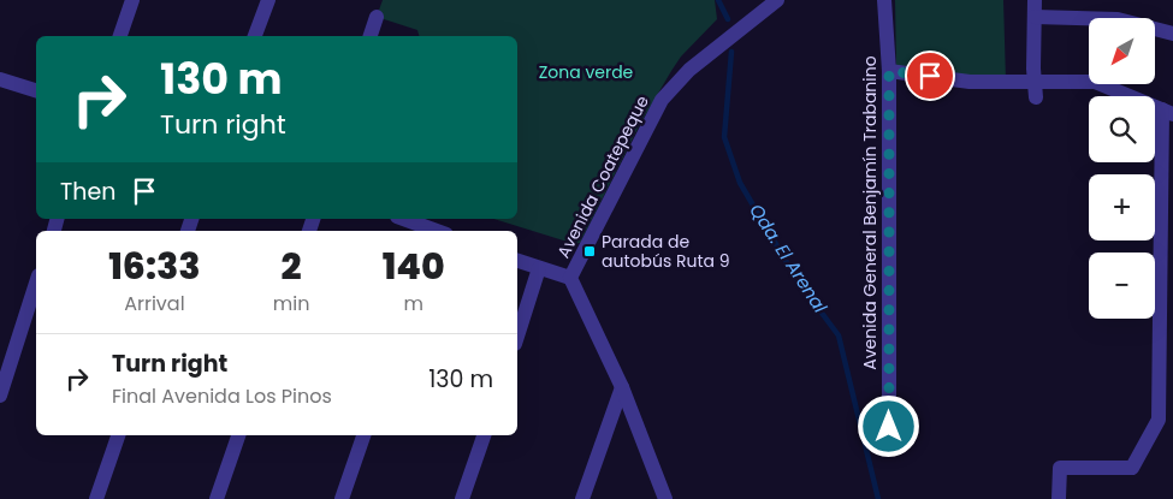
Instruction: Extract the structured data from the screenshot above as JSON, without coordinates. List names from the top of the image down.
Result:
{
  "streets": {
    "street": ["Avenida Coatepeque", "Avenida General Benjamín Trabanino"]
  },
  "water": ["Qda. El Arenal"],
  "parks": ["Zona verde"],
  "places": {
    "transit": ["Parada de autobús Ruta 9"]
  },
  "north": "bottom left",
  "page": {
    "map_buttons": ["+", "−"],
    "turn": ["130 m", "Turn right"],
    "then": "Then",
    "eta": [
      "16:33",
      "Arrival",
      "2",
      "min",
      "140",
      "m"
    ],
    "list": [
      {
        "name": "Turn right",
        "note": "Final Avenida Los Pinos",
        "value": "130 m"
      }
    ]
  }
}
